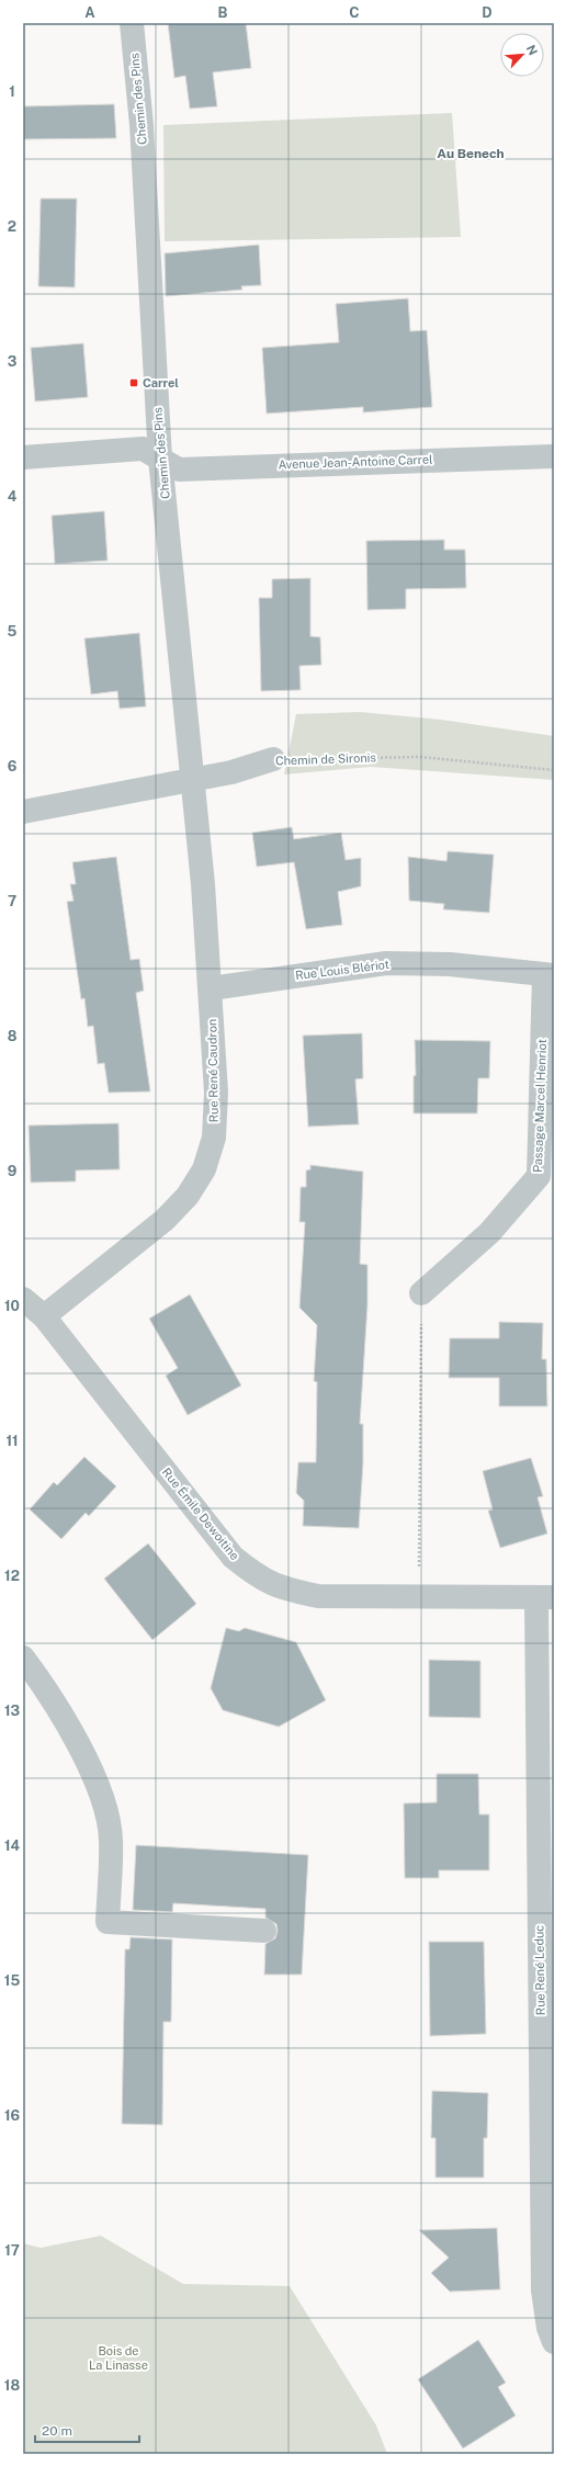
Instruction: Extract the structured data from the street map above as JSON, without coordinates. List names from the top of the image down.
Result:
{
  "streets": {
    "street": [
      "Chemin des Pins",
      "Avenue Jean-Antoine Carrel",
      "Chemin de Sironis",
      "Rue Louis Blériot",
      "Rue René Caudron",
      "Passage Marcel Henriot",
      "Rue Émile Dewoitine",
      "Rue René Leduc"
    ]
  },
  "crossings": [
    ["Chemin des Pins", "Avenue Jean-Antoine Carrel"],
    ["Chemin des Pins", "Chemin de Sironis"],
    ["Chemin des Pins", "Rue René Caudron"],
    ["Chemin de Sironis", "Rue René Caudron"],
    ["Rue Louis Blériot", "Rue René Caudron"],
    ["Rue Louis Blériot", "Passage Marcel Henriot"],
    ["Rue René Caudron", "Rue Émile Dewoitine"],
    ["Rue Émile Dewoitine", "Rue René Leduc"]
  ],
  "districts": ["Au Benech"],
  "parks": ["Bois de La Linasse"],
  "places": {
    "transit": ["Carrel"]
  },
  "scale_bar": "20 m",
  "north": "top right",
  "grid": {
    "columns": [
      "A",
      "B",
      "C",
      "D"
    ],
    "rows": [
      "1",
      "2",
      "3",
      "4",
      "5",
      "6",
      "7",
      "8",
      "9",
      "10",
      "11",
      "12",
      "13",
      "14",
      "15",
      "16",
      "17",
      "18"
    ]
  }
}
